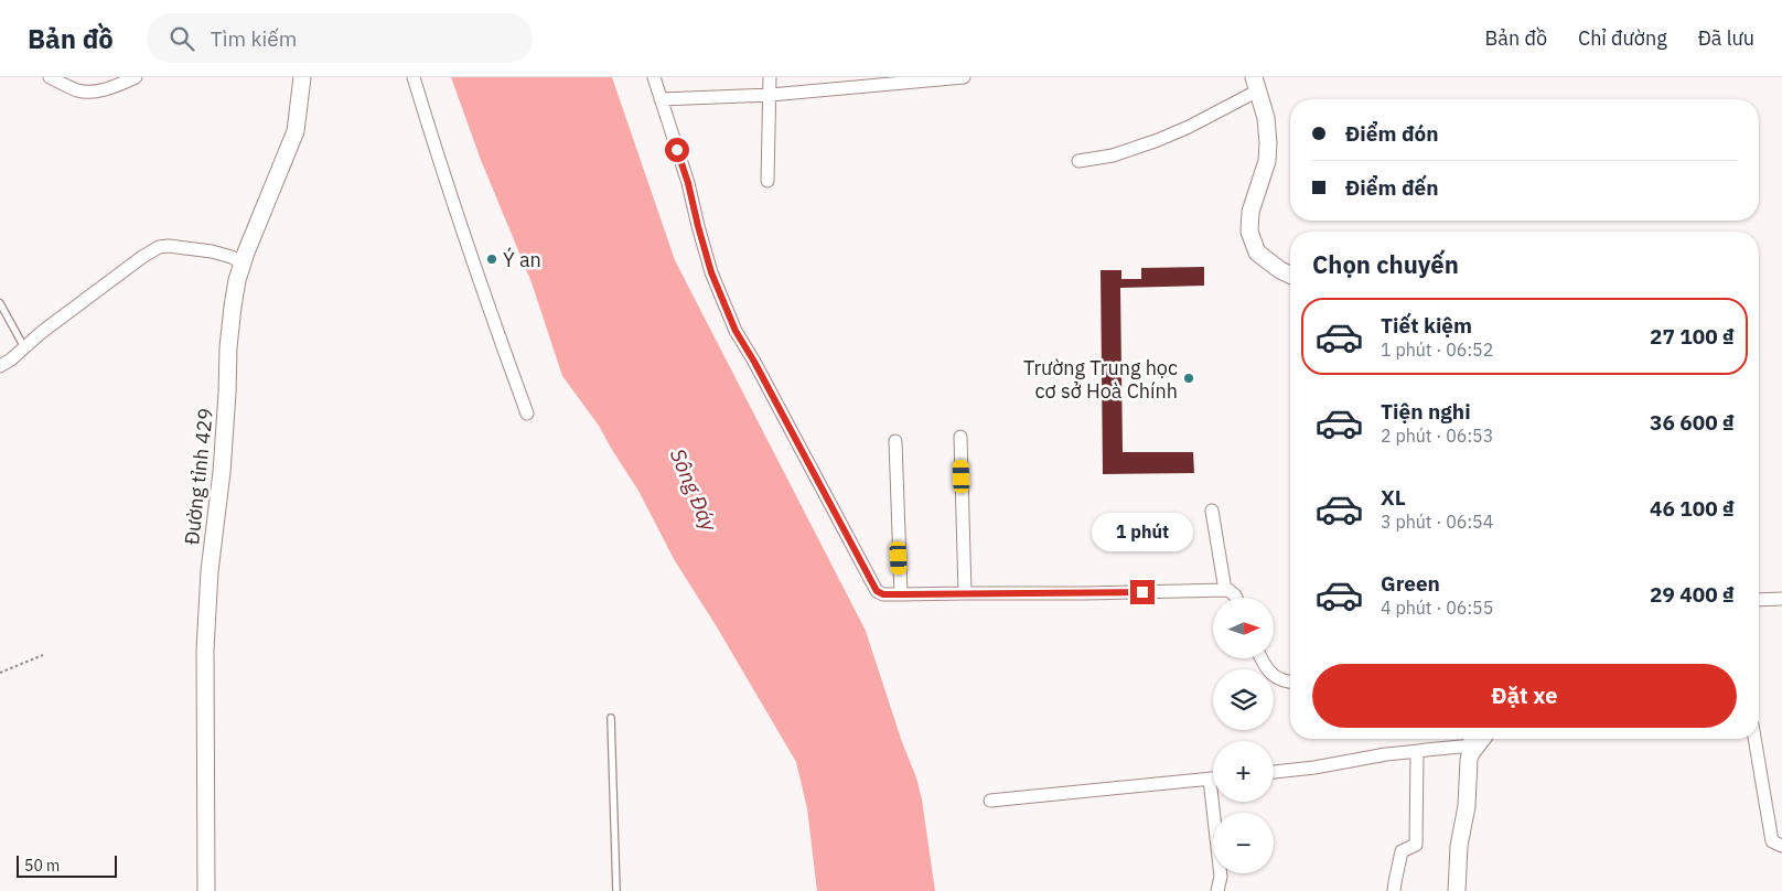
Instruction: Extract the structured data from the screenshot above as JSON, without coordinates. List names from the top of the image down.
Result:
{
  "streets": {
    "main road": ["Đường tỉnh 429"]
  },
  "water": ["Sông Đáy"],
  "places": ["Ý an", "Trường Trung học cơ sở Hoà Chính"],
  "scale_bar": "50 m",
  "north": "right",
  "page": {
    "header": "Bản đồ",
    "search": "Tìm kiếm",
    "nav": ["Bản đồ", "Chỉ đường", "Đã lưu"],
    "banner": ["Điểm đón", "Điểm đến"],
    "heading": "Chọn chuyến",
    "list": [
      {
        "name": "Tiết kiệm",
        "note": "1 phút · 06:52",
        "value": "27 100 ₫"
      },
      {
        "name": "Tiện nghi",
        "note": "2 phút · 06:53",
        "value": "36 600 ₫"
      },
      {
        "name": "XL",
        "note": "3 phút · 06:54",
        "value": "46 100 ₫"
      },
      {
        "name": "Green",
        "note": "4 phút · 06:55",
        "value": "29 400 ₫"
      }
    ],
    "bubble": "1 phút",
    "map_buttons": ["+", "−"],
    "buttons": "Đặt xe",
    "scale": "50 m"
  }
}
